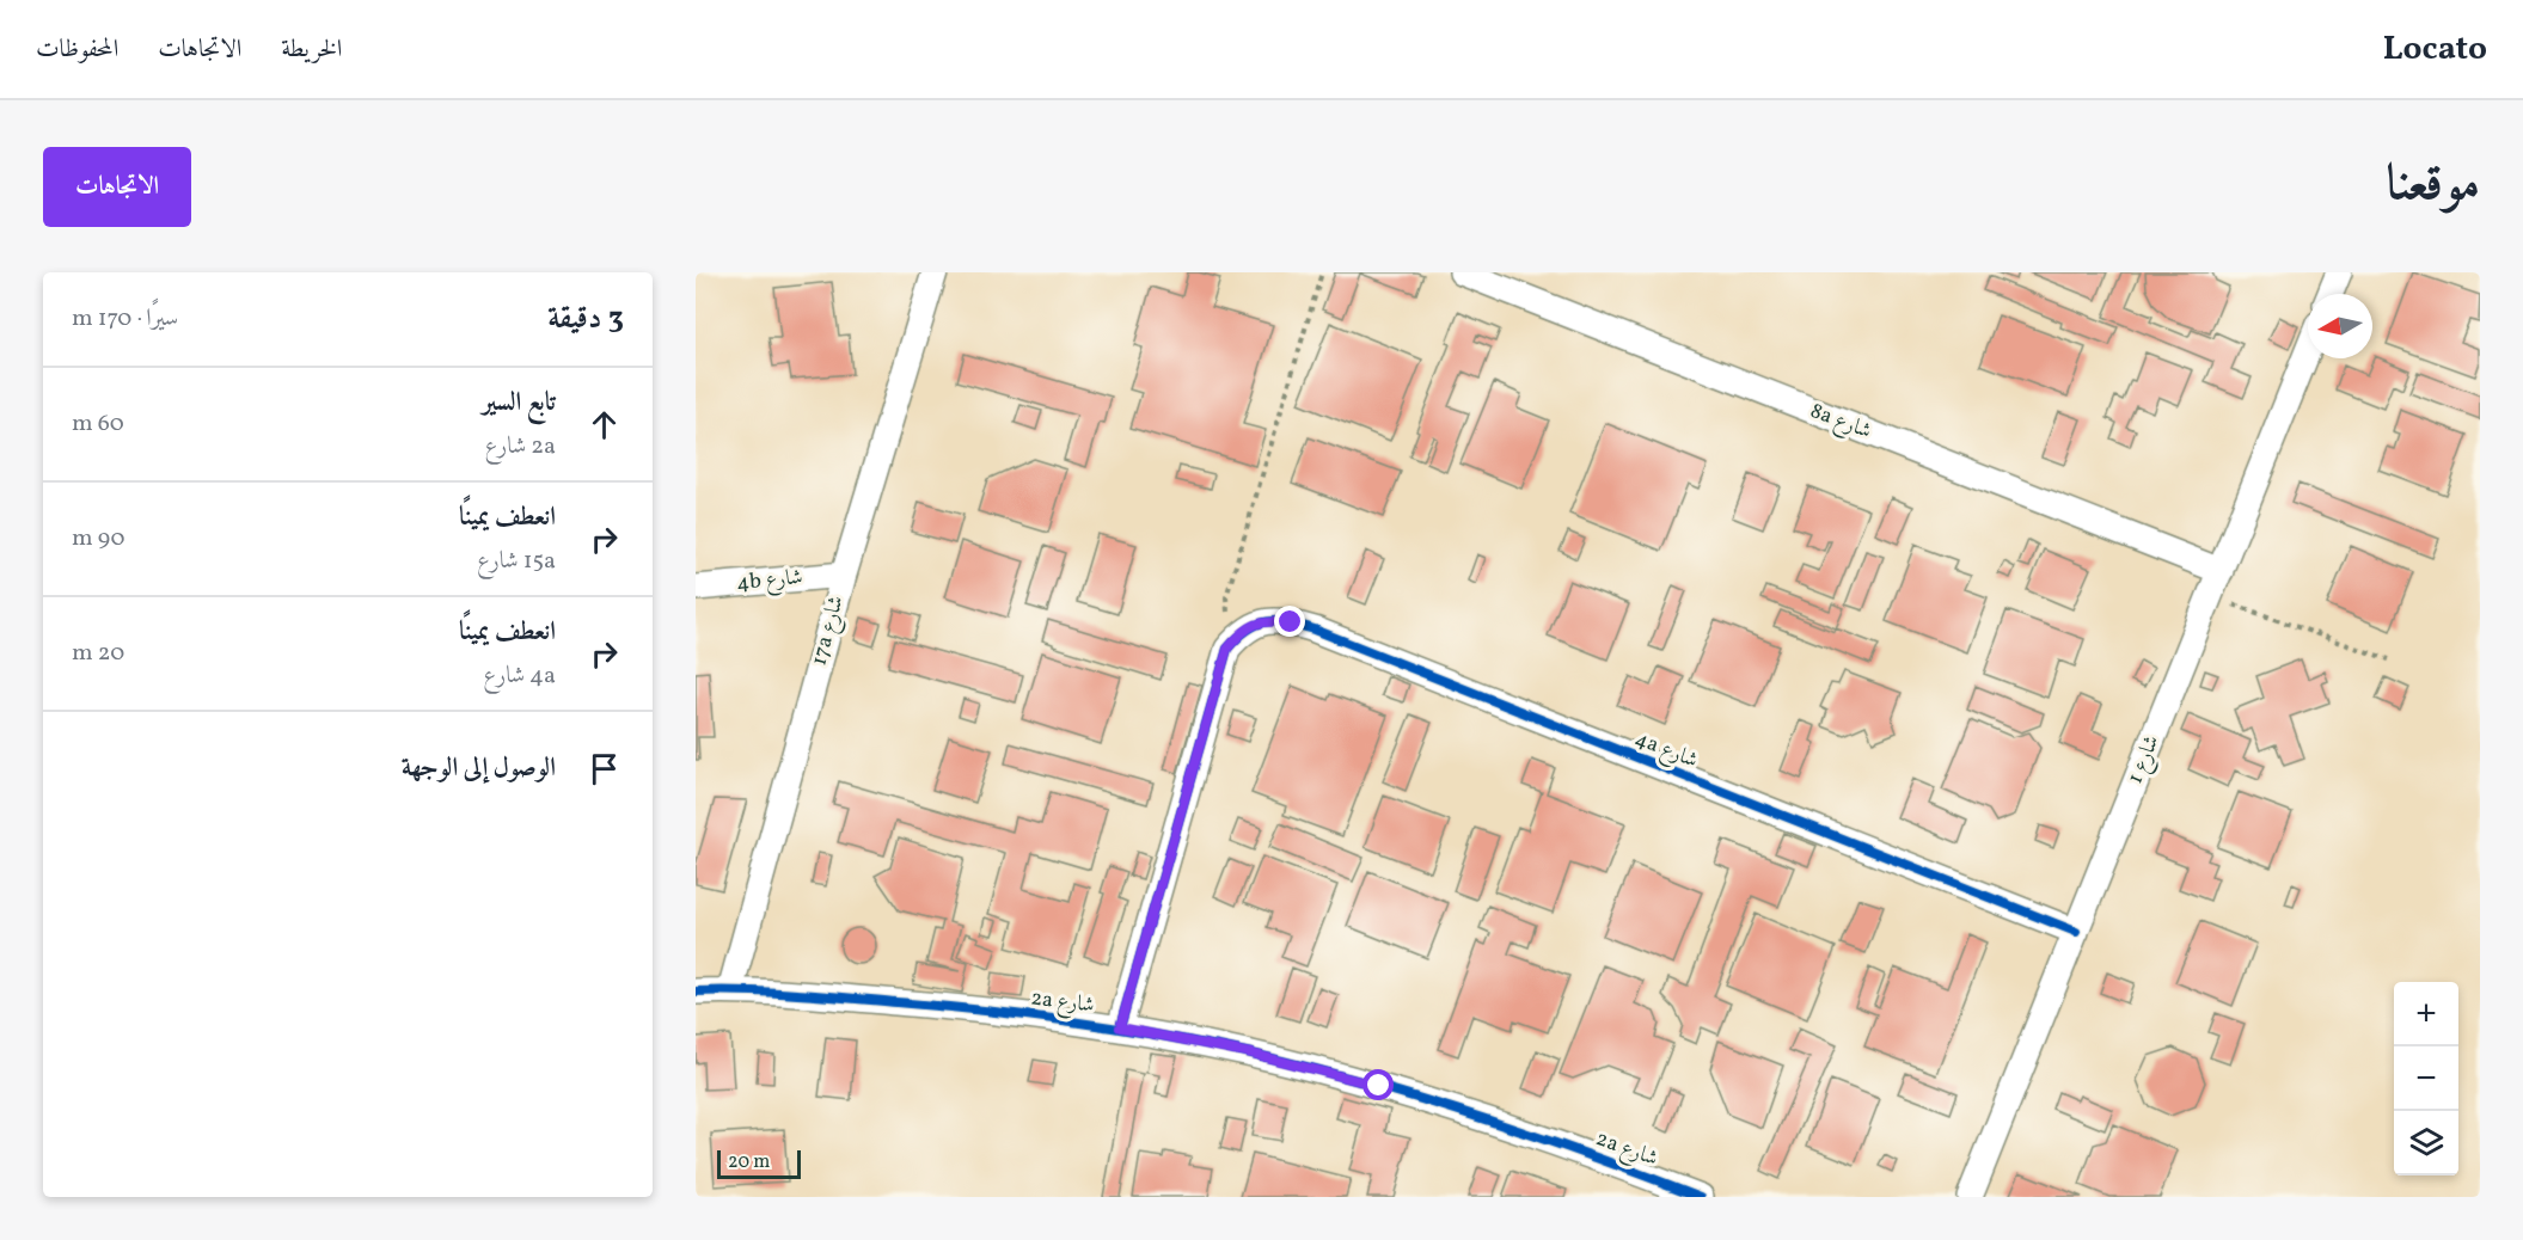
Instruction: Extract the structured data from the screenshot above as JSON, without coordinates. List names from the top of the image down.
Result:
{
  "streets": {
    "street": [
      "8a شارع",
      "4b شارع",
      "17a شارع",
      "4a شارع",
      "شارع 1",
      "2a شارع"
    ]
  },
  "crossings": [
    ["8a شارع", "شارع 1"],
    ["4b شارع", "17a شارع"],
    ["17a شارع", "2a شارع"],
    ["4a شارع", "شارع 1"]
  ],
  "scale_bar": "20 m",
  "north": "left",
  "page": {
    "header": "Locato",
    "nav": ["الخريطة", "الاتجاهات", "المحفوظات"],
    "title": "موقعنا",
    "buttons": "الاتجاهات",
    "heading": ["3 دقيقة", "سيرًا · 170 m"],
    "list": [
      ["تابع السير", "2a شارع", "60 m"],
      ["انعطف يمينًا", "15a شارع", "90 m"],
      ["انعطف يمينًا", "4a شارع", "20 m"],
      "الوصول إلى الوجهة"
    ],
    "map_buttons": ["+", "−"],
    "scale": "20 m"
  }
}
